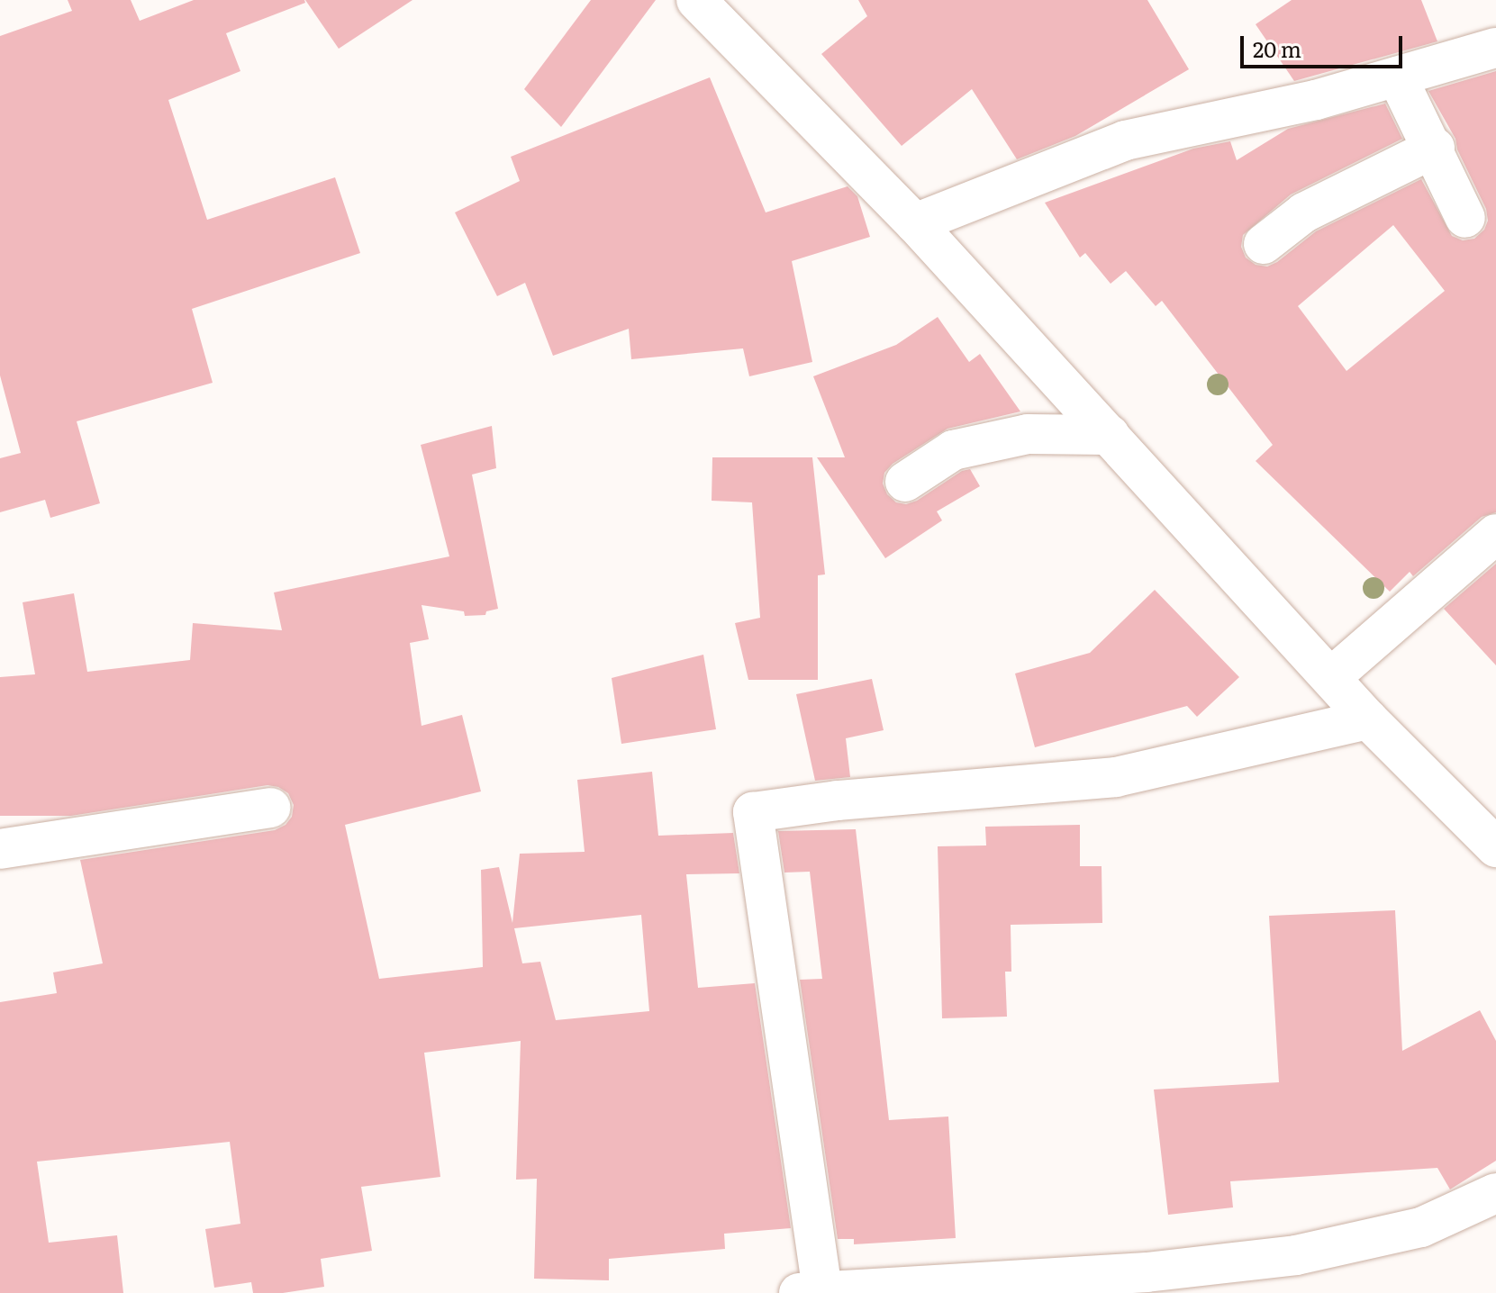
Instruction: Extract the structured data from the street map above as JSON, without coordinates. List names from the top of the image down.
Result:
{
  "scale_bar": "20 m"
}
